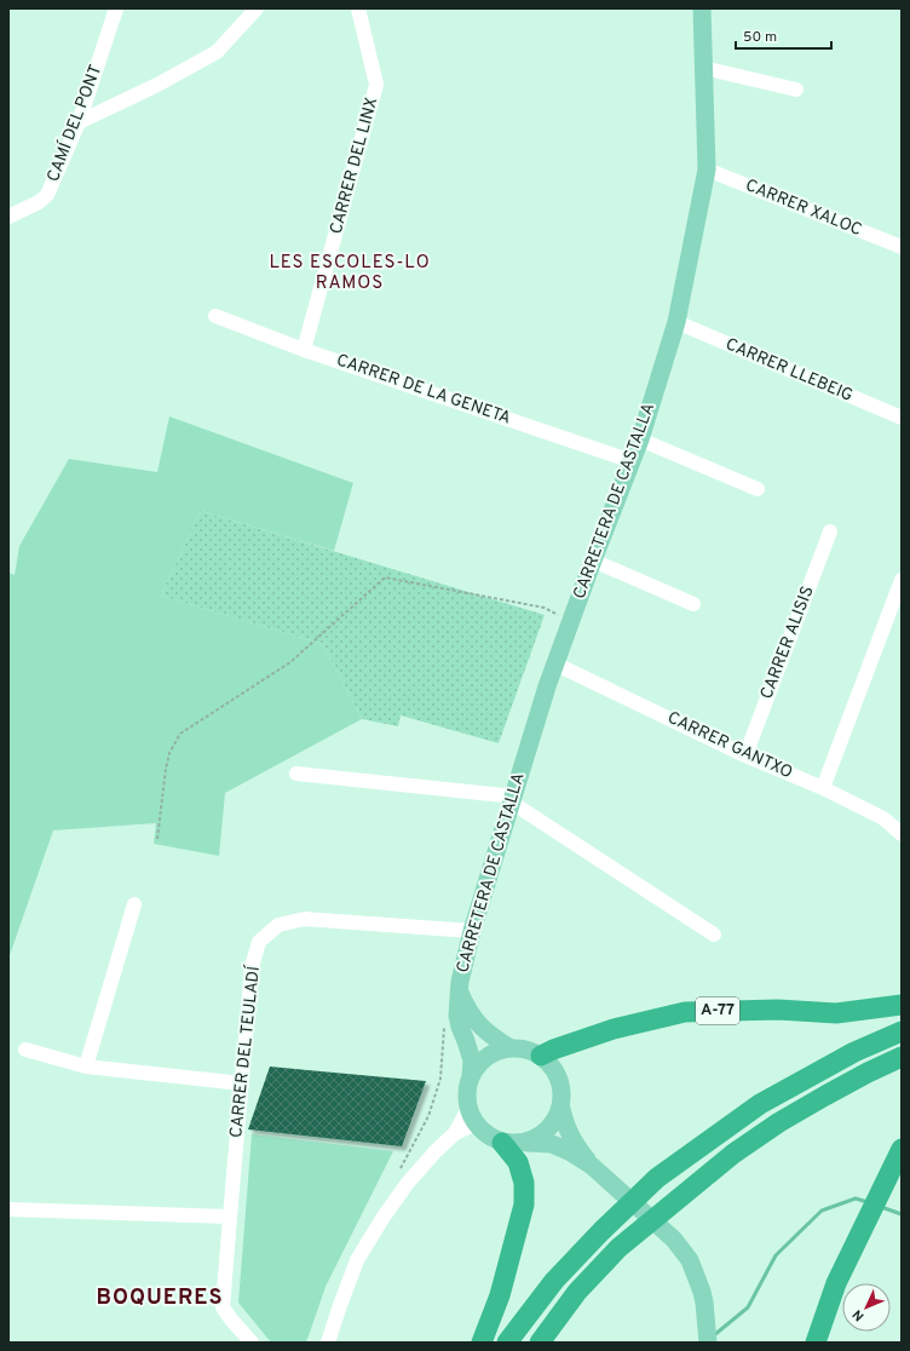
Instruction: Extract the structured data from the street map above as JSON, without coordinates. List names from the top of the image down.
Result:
{
  "streets": {
    "highway": ["A-77"],
    "main road": ["CARRETERA DE CASTALLA"],
    "street": [
      "CAMÍ DEL PONT",
      "CARRER DEL LINX",
      "CARRER XALOC",
      "CARRER LLEBEIG",
      "CARRER DE LA GENETA",
      "CARRER ALISIS",
      "CARRER GANTXO",
      "CARRER DEL TEULADÍ"
    ]
  },
  "crossings": [
    ["CARRER DEL LINX", "CARRER DE LA GENETA"],
    ["CARRER XALOC", "CARRETERA DE CASTALLA"],
    ["CARRER LLEBEIG", "CARRETERA DE CASTALLA"],
    ["CARRER DE LA GENETA", "CARRETERA DE CASTALLA"],
    ["CARRETERA DE CASTALLA", "CARRER GANTXO"],
    ["CARRETERA DE CASTALLA", "A-77"],
    ["CARRETERA DE CASTALLA", "CARRER DEL TEULADÍ"],
    ["CARRER ALISIS", "CARRER GANTXO"]
  ],
  "districts": ["LES ESCOLES-LO RAMOS", "BOQUERES"],
  "scale_bar": "50 m",
  "north": "bottom left"
}
